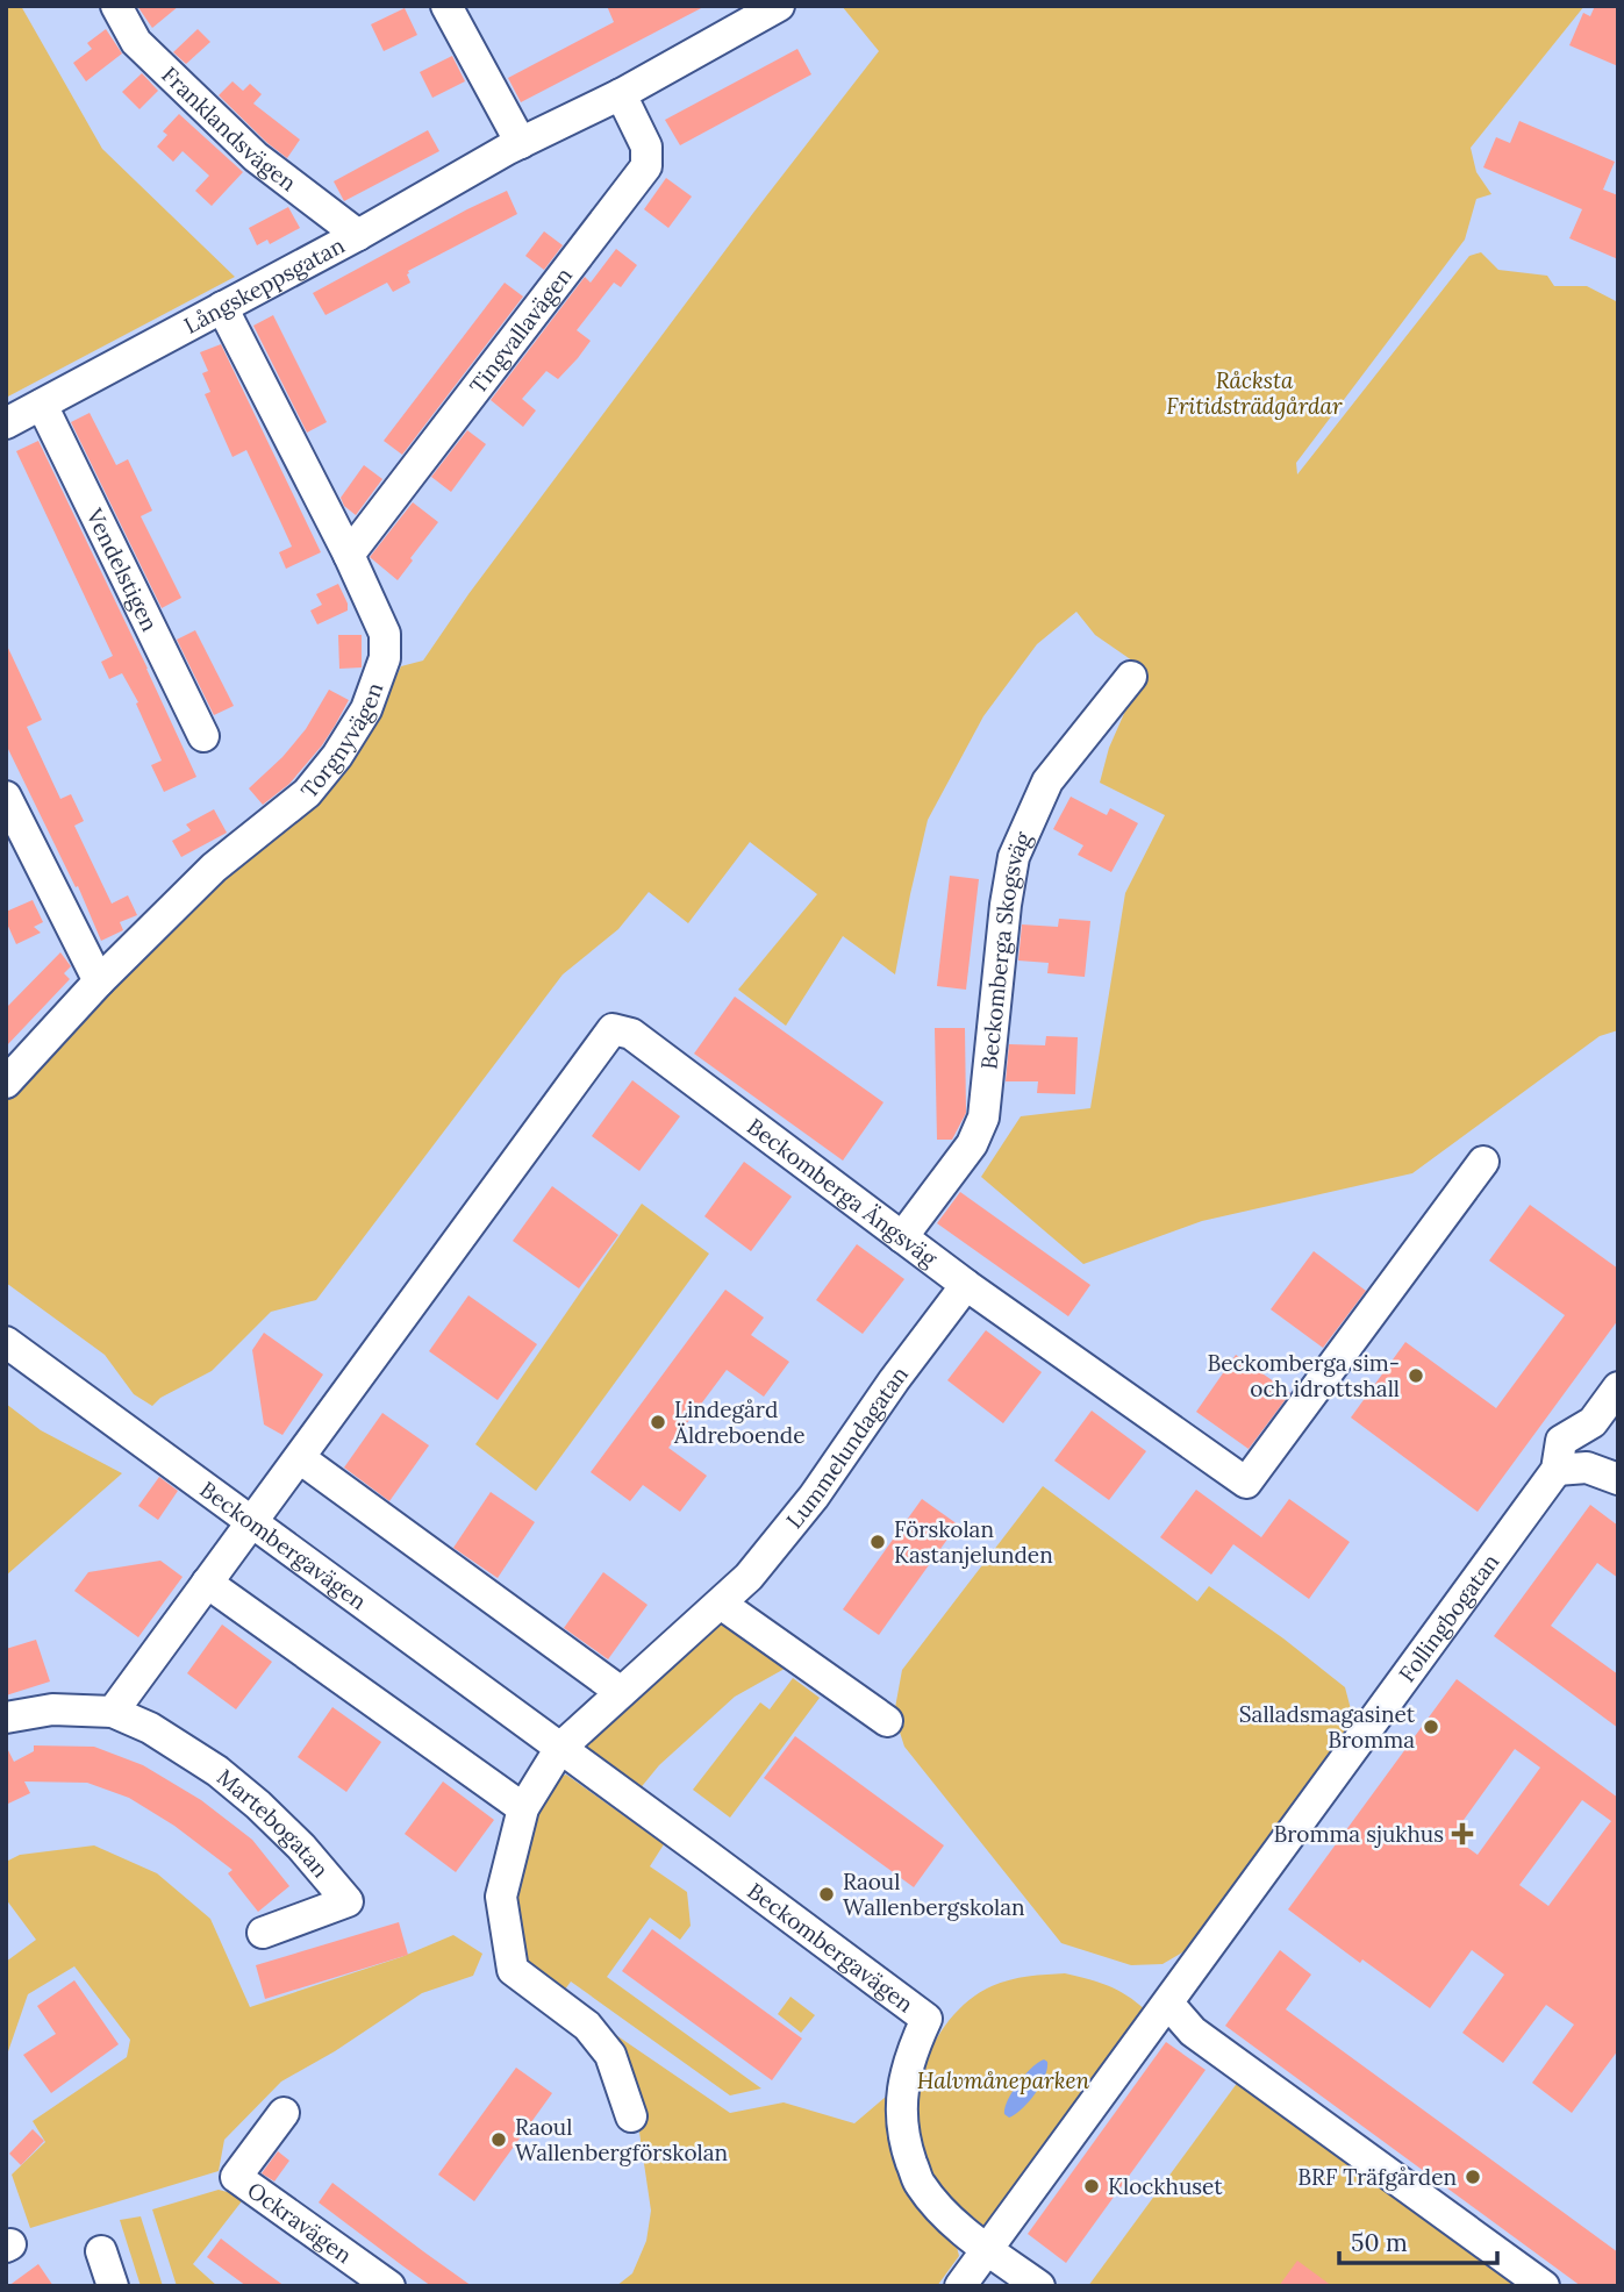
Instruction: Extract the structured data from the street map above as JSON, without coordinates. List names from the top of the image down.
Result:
{
  "streets": {
    "street": [
      "Franklandsvägen",
      "Långskeppsgatan",
      "Tingvallavägen",
      "Vendelstigen",
      "Torgnyvägen",
      "Beckomberga Skogsväg",
      "Beckomberga Ängsväg",
      "Lummelundagatan",
      "Beckombergavägen",
      "Follingbogatan",
      "Martebogatan",
      "Ockravägen"
    ]
  },
  "crossings": [
    ["Franklandsvägen", "Långskeppsgatan"],
    ["Långskeppsgatan", "Tingvallavägen"],
    ["Långskeppsgatan", "Vendelstigen"],
    ["Långskeppsgatan", "Torgnyvägen"],
    ["Tingvallavägen", "Torgnyvägen"],
    ["Beckomberga Skogsväg", "Beckomberga Ängsväg"],
    ["Beckomberga Ängsväg", "Lummelundagatan"],
    ["Beckomberga Ängsväg", "Beckombergavägen"],
    ["Lummelundagatan", "Beckombergavägen"],
    ["Beckombergavägen", "Follingbogatan"]
  ],
  "parks": ["Råcksta Fritidsträdgårdar", "Halvmåneparken"],
  "places": {
    "other": [
      "Beckomberga sim- och idrottshall",
      "Lindegård Äldreboende",
      "Förskolan Kastanjelunden",
      "Salladsmagasinet Bromma",
      "Raoul Wallenbergskolan",
      "Raoul Wallenbergförskolan",
      "BRF Träfgården",
      "Klockhuset"
    ],
    "health": ["Bromma sjukhus"]
  },
  "scale_bar": "50 m"
}
